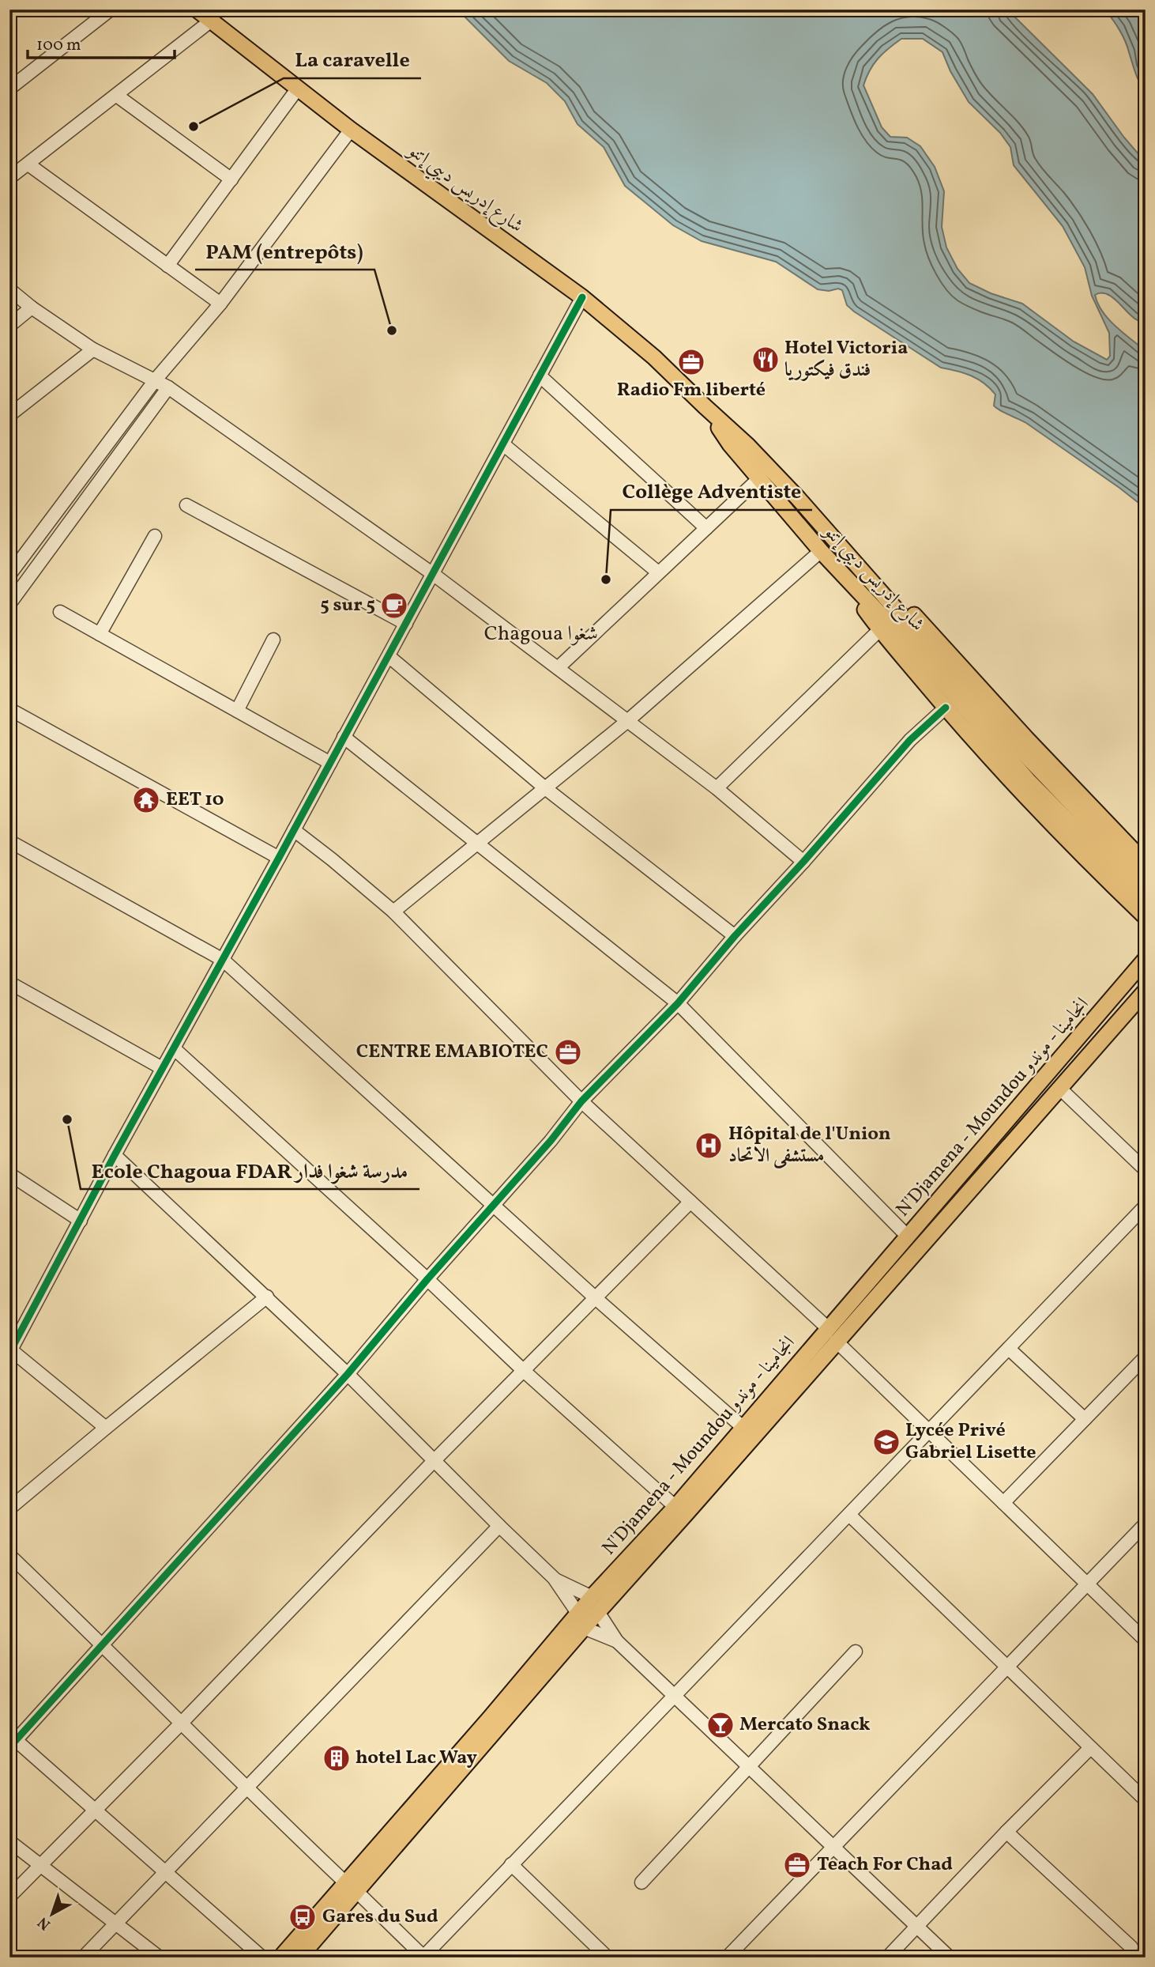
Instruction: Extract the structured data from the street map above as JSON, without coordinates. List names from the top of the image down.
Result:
{
  "streets": {
    "main road": ["شارع إدريس ديبي إتنو", "N'Djamena - Moundou انجامينا - موندو"]
  },
  "districts": ["Chagoua شغوا"],
  "places": {
    "other": [
      "La caravelle",
      "PAM (entrepôts)",
      "Collège Adventiste",
      "Ecole Chagoua FDAR مدرسة شغوا فدار"
    ],
    "restaurant": ["Hotel Victoria فندق فيكتوريا"],
    "office": ["Radio Fm liberté", "CENTRE EMABIOTEC", "Teach For Chad"],
    "cafe": ["5 sur 5"],
    "temple": ["EET 10"],
    "hospital": ["Hôpital de l'Union مستشفى الاتحاد"],
    "school or university": ["Lycée Privé Gabriel Lisette"],
    "bar": ["Mercato Snack"],
    "building": ["hotel Lac Way"],
    "bus stop": ["Gares du Sud"]
  },
  "scale_bar": "100 m",
  "north": "bottom left"
}
